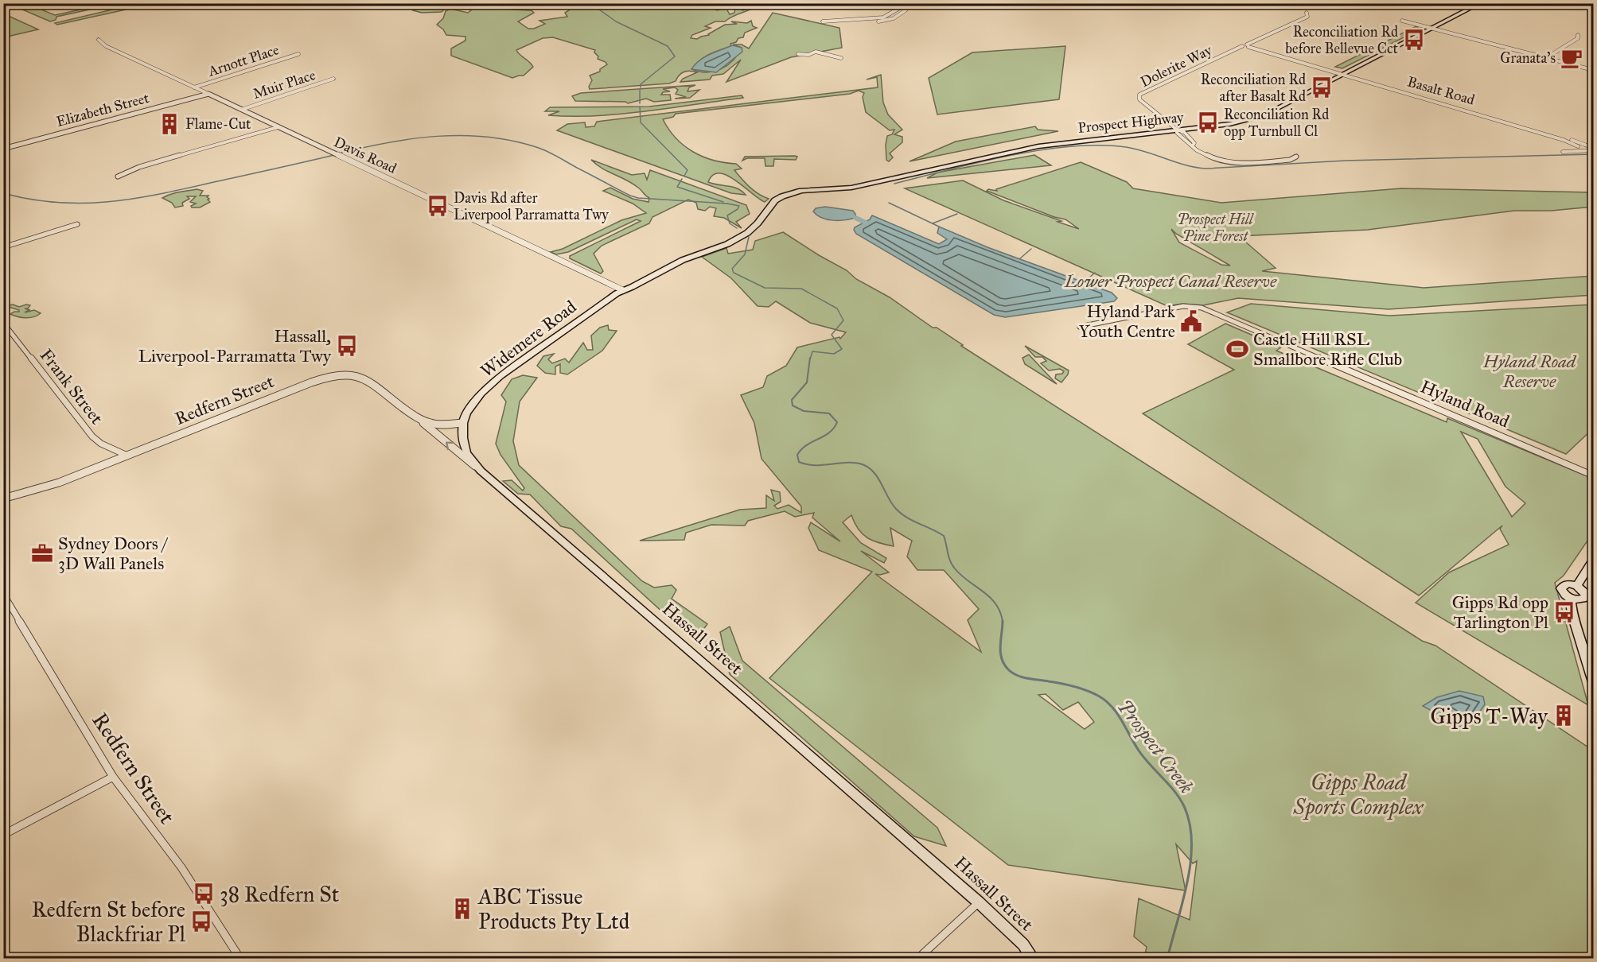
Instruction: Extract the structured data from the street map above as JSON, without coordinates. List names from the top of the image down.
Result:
{
  "streets": {
    "main road": ["Prospect Highway", "Widemere Road", "Hassall Street"],
    "street": [
      "Arnott Place",
      "Dolerite Way",
      "Muir Place",
      "Basalt Road",
      "Elizabeth Street",
      "Davis Road",
      "Frank Street",
      "Redfern Street",
      "Hyland Road"
    ]
  },
  "crossings": [
    ["Arnott Place", "Davis Road"],
    ["Dolerite Way", "Basalt Road"],
    ["Dolerite Way", "Prospect Highway"],
    ["Muir Place", "Davis Road"],
    ["Basalt Road", "Prospect Highway"],
    ["Elizabeth Street", "Davis Road"],
    ["Prospect Highway", "Widemere Road"],
    ["Davis Road", "Widemere Road"],
    ["Widemere Road", "Hassall Street"],
    ["Frank Street", "Redfern Street"]
  ],
  "water": ["Prospect Creek"],
  "parks": [
    "Prospect Hill Pine Forest",
    "Lower Prospect Canal Reserve",
    "Hyland Road Reserve",
    "Gipps Road Sports Complex"
  ],
  "places": {
    "bus stop": [
      "Reconciliation Rd before Bellevue Cct",
      "Reconciliation Rd after Basalt Rd",
      "Reconciliation Rd opp Turnbull Cl",
      "Davis Rd after Liverpool Parramatta Twy",
      "Hassall, Liverpool-Parramatta Twy",
      "Gipps Rd opp Tarlington Pl",
      "38 Redfern St",
      "Redfern St before Blackfriar Pl"
    ],
    "cafe": ["Granata's"],
    "building": ["Flame-Cut", "Gipps T-Way", "ABC Tissue Products Pty Ltd"],
    "public building": ["Hyland Park Youth Centre"],
    "sports": ["Castle Hill RSL Smallbore Rifle Club"],
    "office": ["Sydney Doors / 3D Wall Panels"]
  }
}
